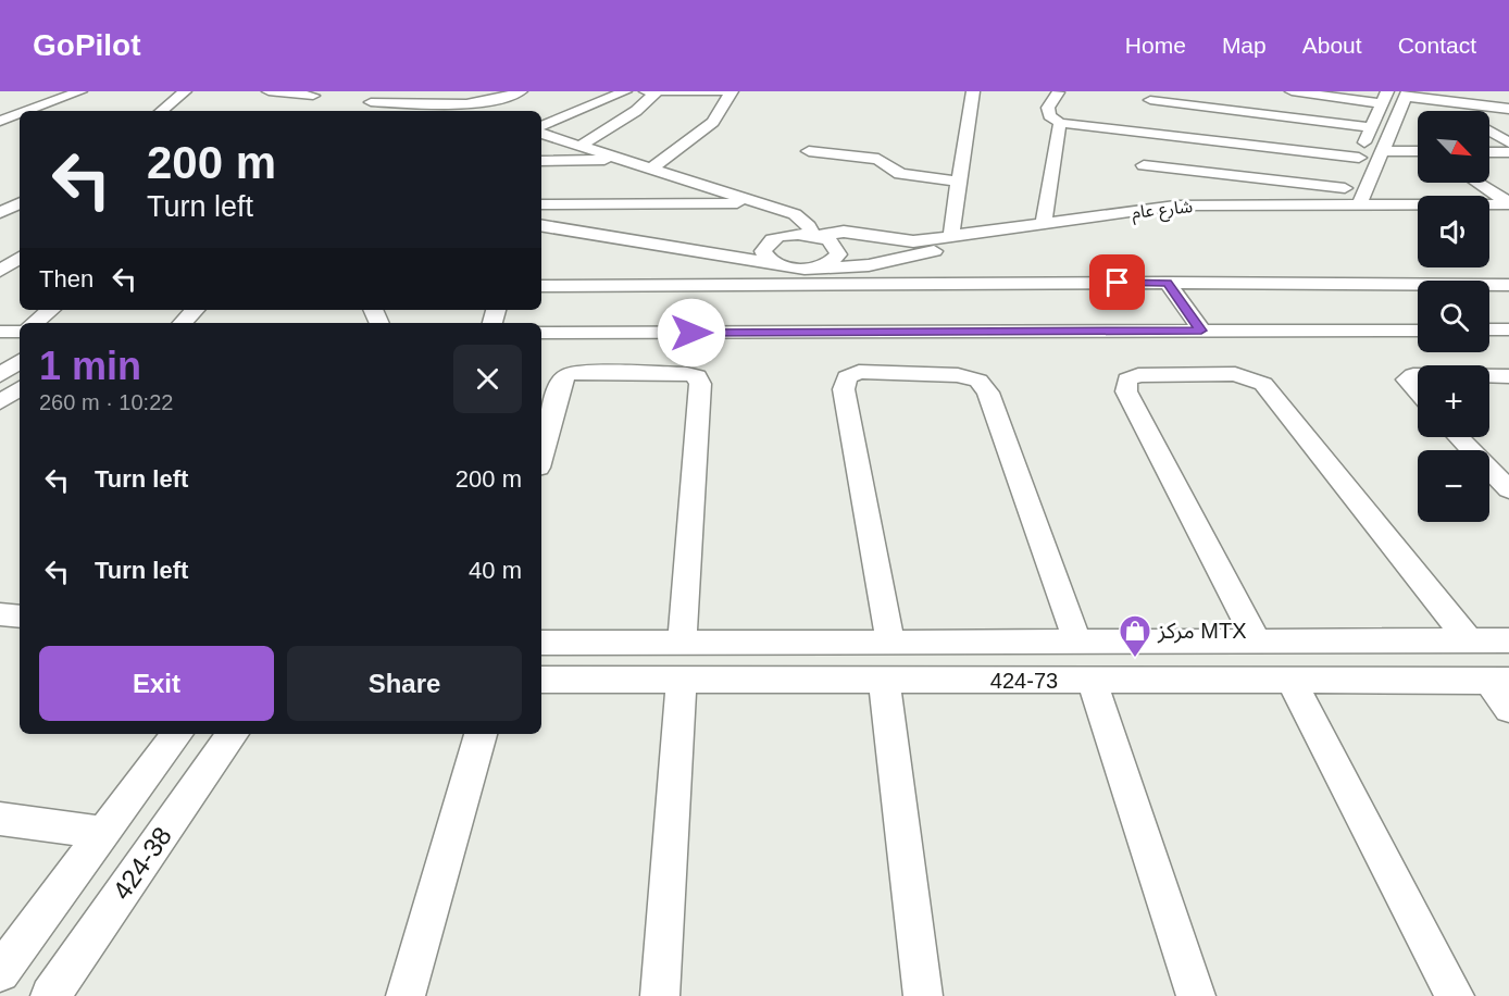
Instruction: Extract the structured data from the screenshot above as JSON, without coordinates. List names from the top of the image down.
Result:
{
  "streets": {
    "street": ["شارع عام", "424-73", "424-38"]
  },
  "places": {
    "shop": ["مركز MTX"]
  },
  "north": "bottom right",
  "page": {
    "header": "GoPilot",
    "nav": [
      "Home",
      "Map",
      "About",
      "Contact"
    ],
    "map_buttons": ["+", "−"],
    "turn": ["200 m", "Turn left"],
    "then": "Then",
    "heading": ["1 min", "260 m · 10:22"],
    "list": [
      {
        "name": "Turn left",
        "value": "200 m"
      },
      {
        "name": "Turn left",
        "value": "40 m"
      }
    ],
    "buttons": ["Exit", "Share"]
  }
}
